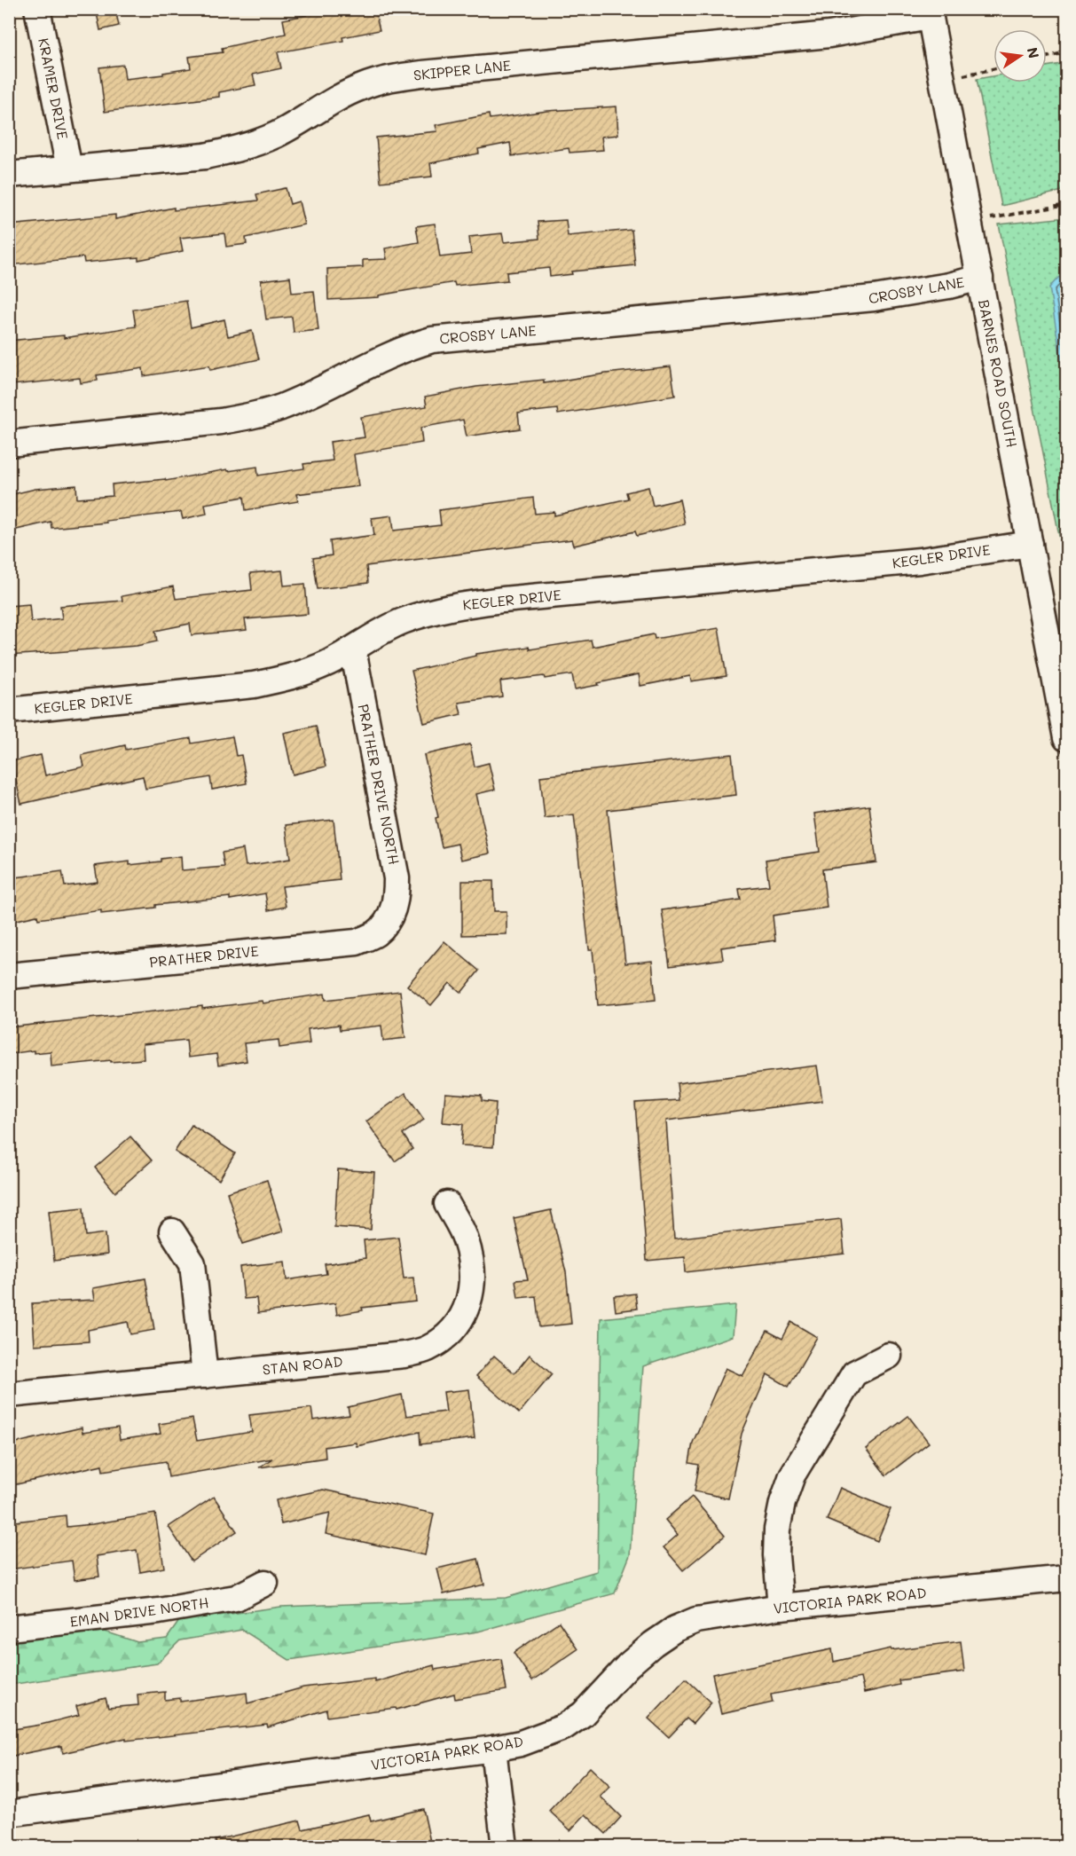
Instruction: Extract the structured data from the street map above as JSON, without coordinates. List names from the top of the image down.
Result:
{
  "streets": {
    "street": [
      "SKIPPER LANE",
      "KRAMER DRIVE",
      "CROSBY LANE",
      "BARNES ROAD SOUTH",
      "KEGLER DRIVE",
      "PRATHER DRIVE NORTH",
      "PRATHER DRIVE",
      "STAN ROAD",
      "VICTORIA PARK ROAD",
      "EMAN DRIVE NORTH"
    ]
  },
  "crossings": [
    ["SKIPPER LANE", "KRAMER DRIVE"],
    ["SKIPPER LANE", "BARNES ROAD SOUTH"],
    ["CROSBY LANE", "BARNES ROAD SOUTH"],
    ["BARNES ROAD SOUTH", "KEGLER DRIVE"],
    ["KEGLER DRIVE", "PRATHER DRIVE NORTH"],
    ["PRATHER DRIVE NORTH", "PRATHER DRIVE"]
  ],
  "north": "right"
}
